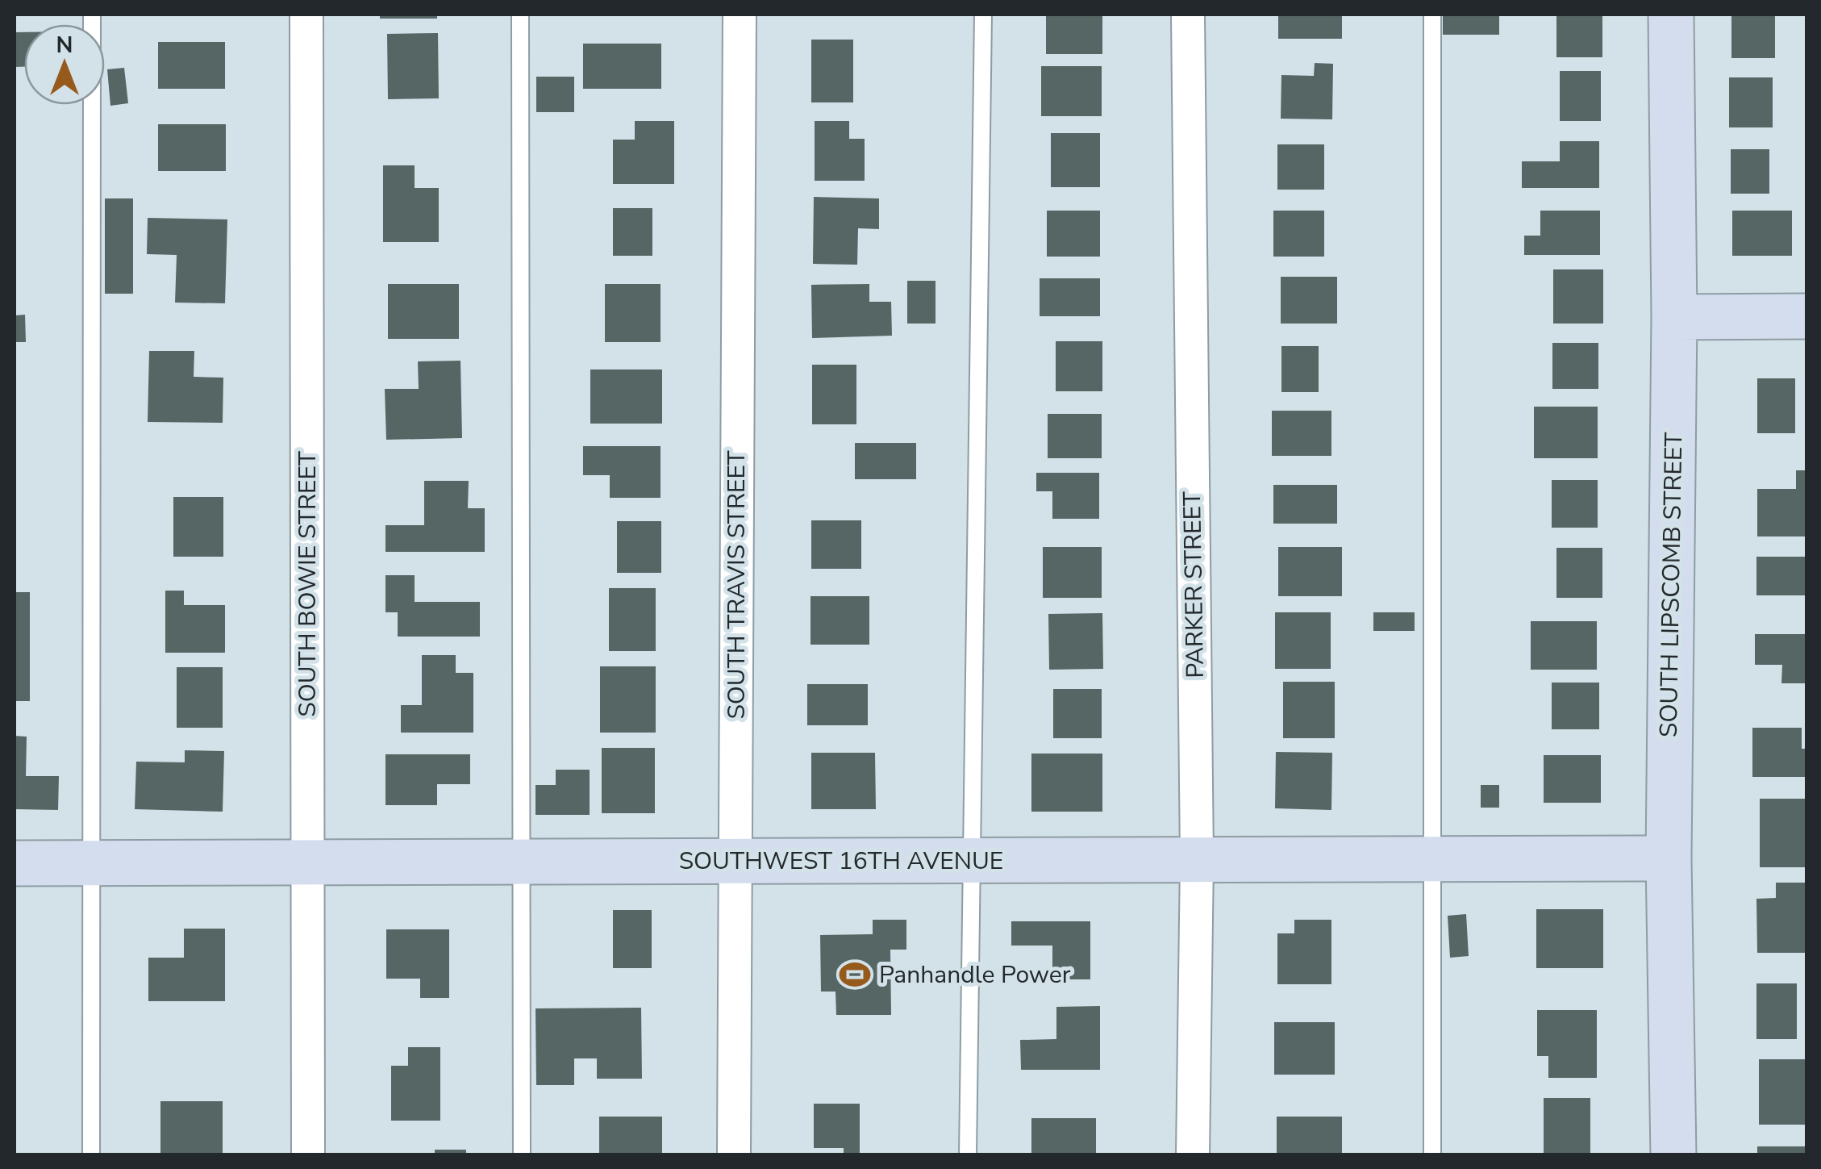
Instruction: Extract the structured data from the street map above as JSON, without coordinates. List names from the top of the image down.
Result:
{
  "streets": {
    "street": [
      "SOUTH BOWIE STREET",
      "SOUTH TRAVIS STREET",
      "PARKER STREET",
      "SOUTH LIPSCOMB STREET",
      "SOUTHWEST 16TH AVENUE"
    ]
  },
  "crossings": [
    ["SOUTH BOWIE STREET", "SOUTHWEST 16TH AVENUE"],
    ["SOUTH TRAVIS STREET", "SOUTHWEST 16TH AVENUE"],
    ["PARKER STREET", "SOUTHWEST 16TH AVENUE"],
    ["SOUTH LIPSCOMB STREET", "SOUTHWEST 16TH AVENUE"]
  ],
  "places": {
    "sports": ["Panhandle Power"]
  },
  "north": "top"
}
